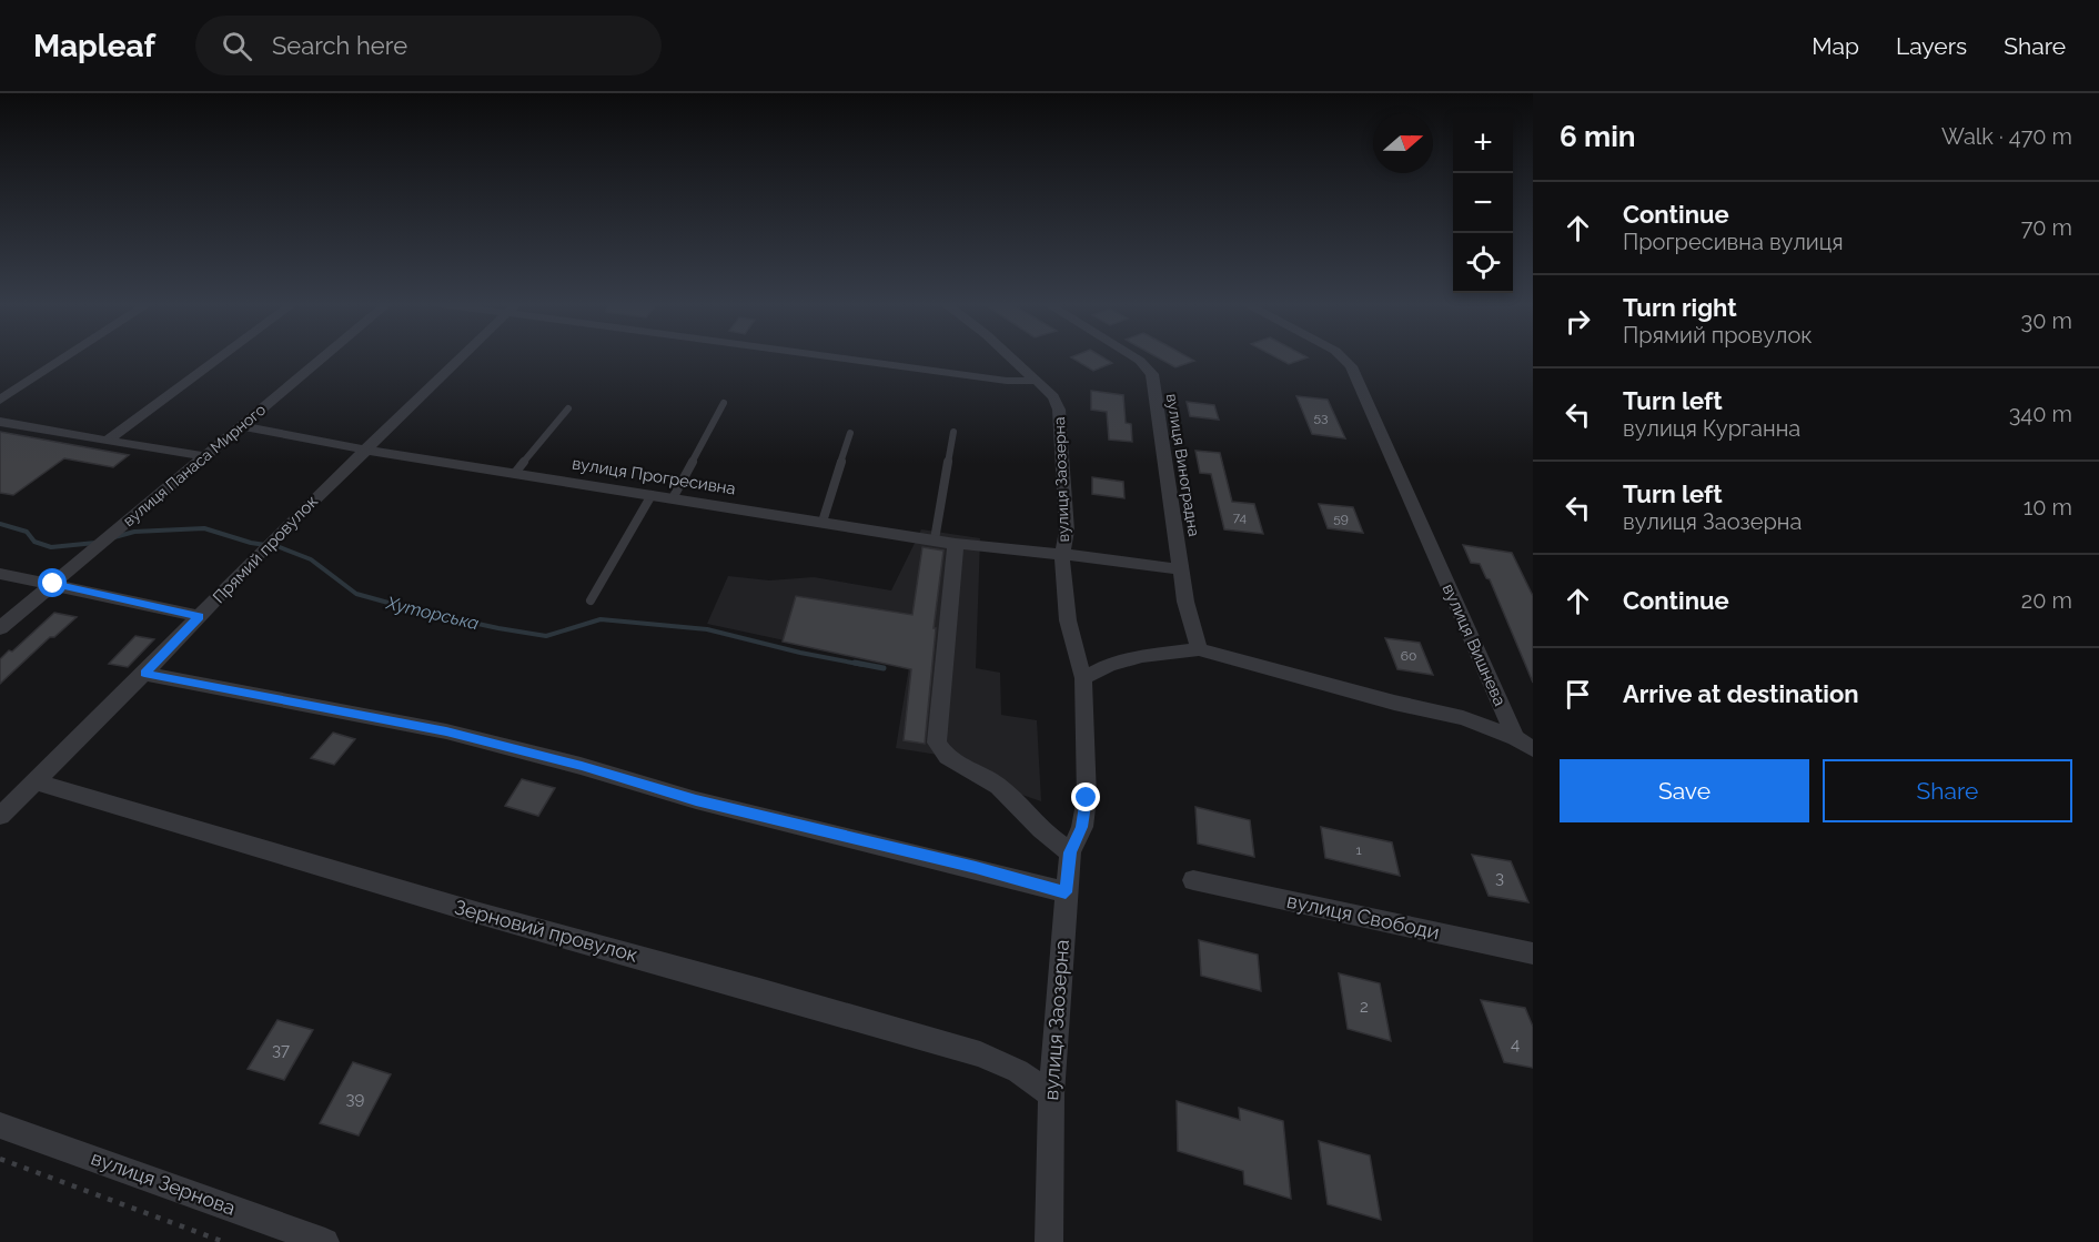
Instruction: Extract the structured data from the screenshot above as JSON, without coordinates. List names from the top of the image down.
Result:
{
  "streets": {
    "street": [
      "вулиця Панаса Мирного",
      "вулиця Виноградна",
      "вулиця Прогресивна",
      "вулиця Заозерна",
      "Прямий провулок",
      "вулиця Вишнева",
      "вулиця Свободи",
      "Зерновий провулок",
      "вулиця Зернова"
    ]
  },
  "crossings": [
    ["вулиця Панаса Мирного", "вулиця Прогресивна"],
    ["вулиця Виноградна", "вулиця Прогресивна"],
    ["вулиця Виноградна", "вулиця Вишнева"],
    ["вулиця Прогресивна", "вулиця Заозерна"],
    ["вулиця Прогресивна", "Прямий провулок"],
    ["вулиця Заозерна", "Зерновий провулок"],
    ["Прямий провулок", "Зерновий провулок"]
  ],
  "water": ["Хуторська"],
  "house_numbers": [
    "53",
    "74",
    "59",
    "60",
    "1",
    "3",
    "2",
    "4",
    "37",
    "39"
  ],
  "north": "right",
  "page": {
    "header": "Mapleaf",
    "search": "Search here",
    "nav": ["Map", "Layers", "Share"],
    "heading": ["6 min", "Walk · 470 m"],
    "map_buttons": ["+", "−"],
    "list": [
      ["Continue", "Прогресивна вулиця", "70 m"],
      ["Turn right", "Прямий провулок", "30 m"],
      ["Turn left", "вулиця Курганна", "340 m"],
      ["Turn left", "вулиця Заозерна", "10 m"],
      ["Continue", "20 m"],
      "Arrive at destination"
    ],
    "buttons": ["Save", "Share"]
  }
}
